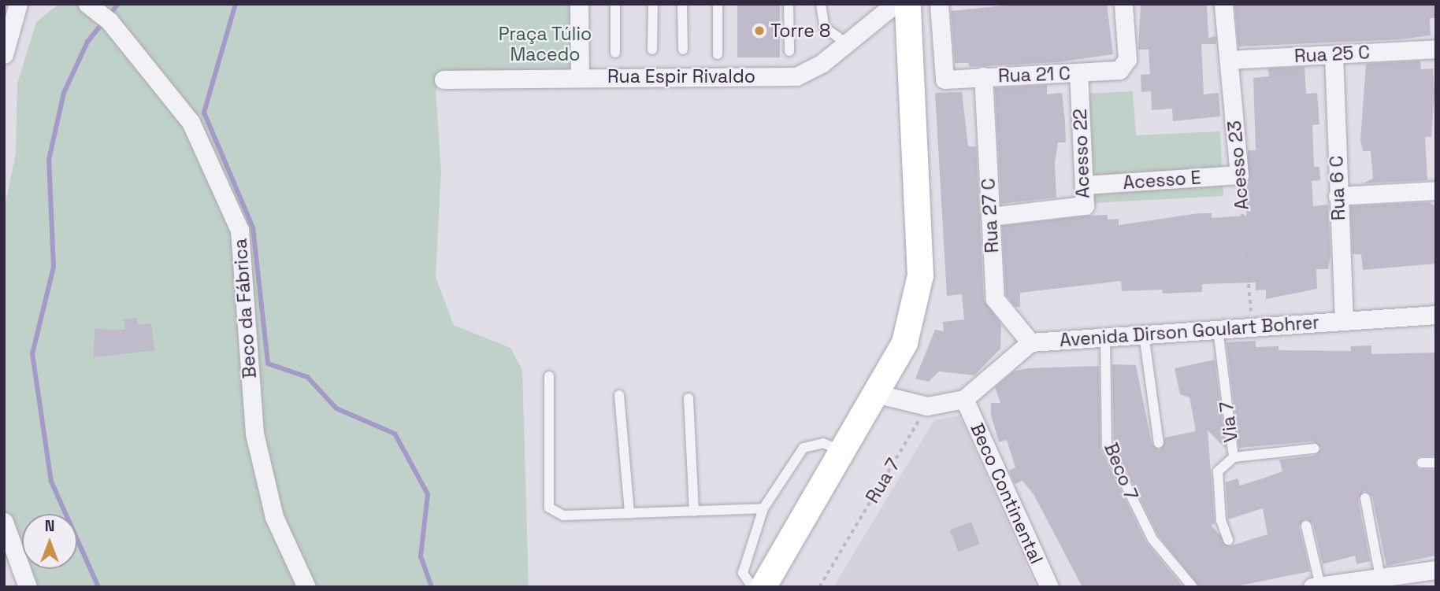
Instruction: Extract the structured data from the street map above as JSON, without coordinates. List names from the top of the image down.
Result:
{
  "streets": {
    "street": [
      "Rua 25 C",
      "Rua 21 C",
      "Rua Espir Rivaldo",
      "Acesso 22",
      "Acesso 23",
      "Acesso E",
      "Rua 6 C",
      "Rua 27 C",
      "Beco da Fábrica",
      "Avenida Dirson Goulart Bohrer",
      "Beco Continental"
    ],
    "lane": ["Via 7", "Beco 7"],
    "path": ["Rua 7"]
  },
  "crossings": [
    ["Rua 25 C", "Acesso 23"],
    ["Rua 25 C", "Rua 6 C"],
    ["Rua 21 C", "Acesso 22"],
    ["Rua 21 C", "Rua 27 C"],
    ["Acesso 22", "Acesso E"],
    ["Acesso 22", "Rua 27 C"],
    ["Acesso 23", "Acesso E"],
    ["Acesso 23", "Avenida Dirson Goulart Bohrer"],
    ["Rua 6 C", "Avenida Dirson Goulart Bohrer"],
    ["Rua 27 C", "Avenida Dirson Goulart Bohrer"],
    ["Avenida Dirson Goulart Bohrer", "Via 7"],
    ["Avenida Dirson Goulart Bohrer", "Beco 7"]
  ],
  "parks": ["Praça Túlio Macedo"],
  "places": ["Torre 8"],
  "north": "top"
}
